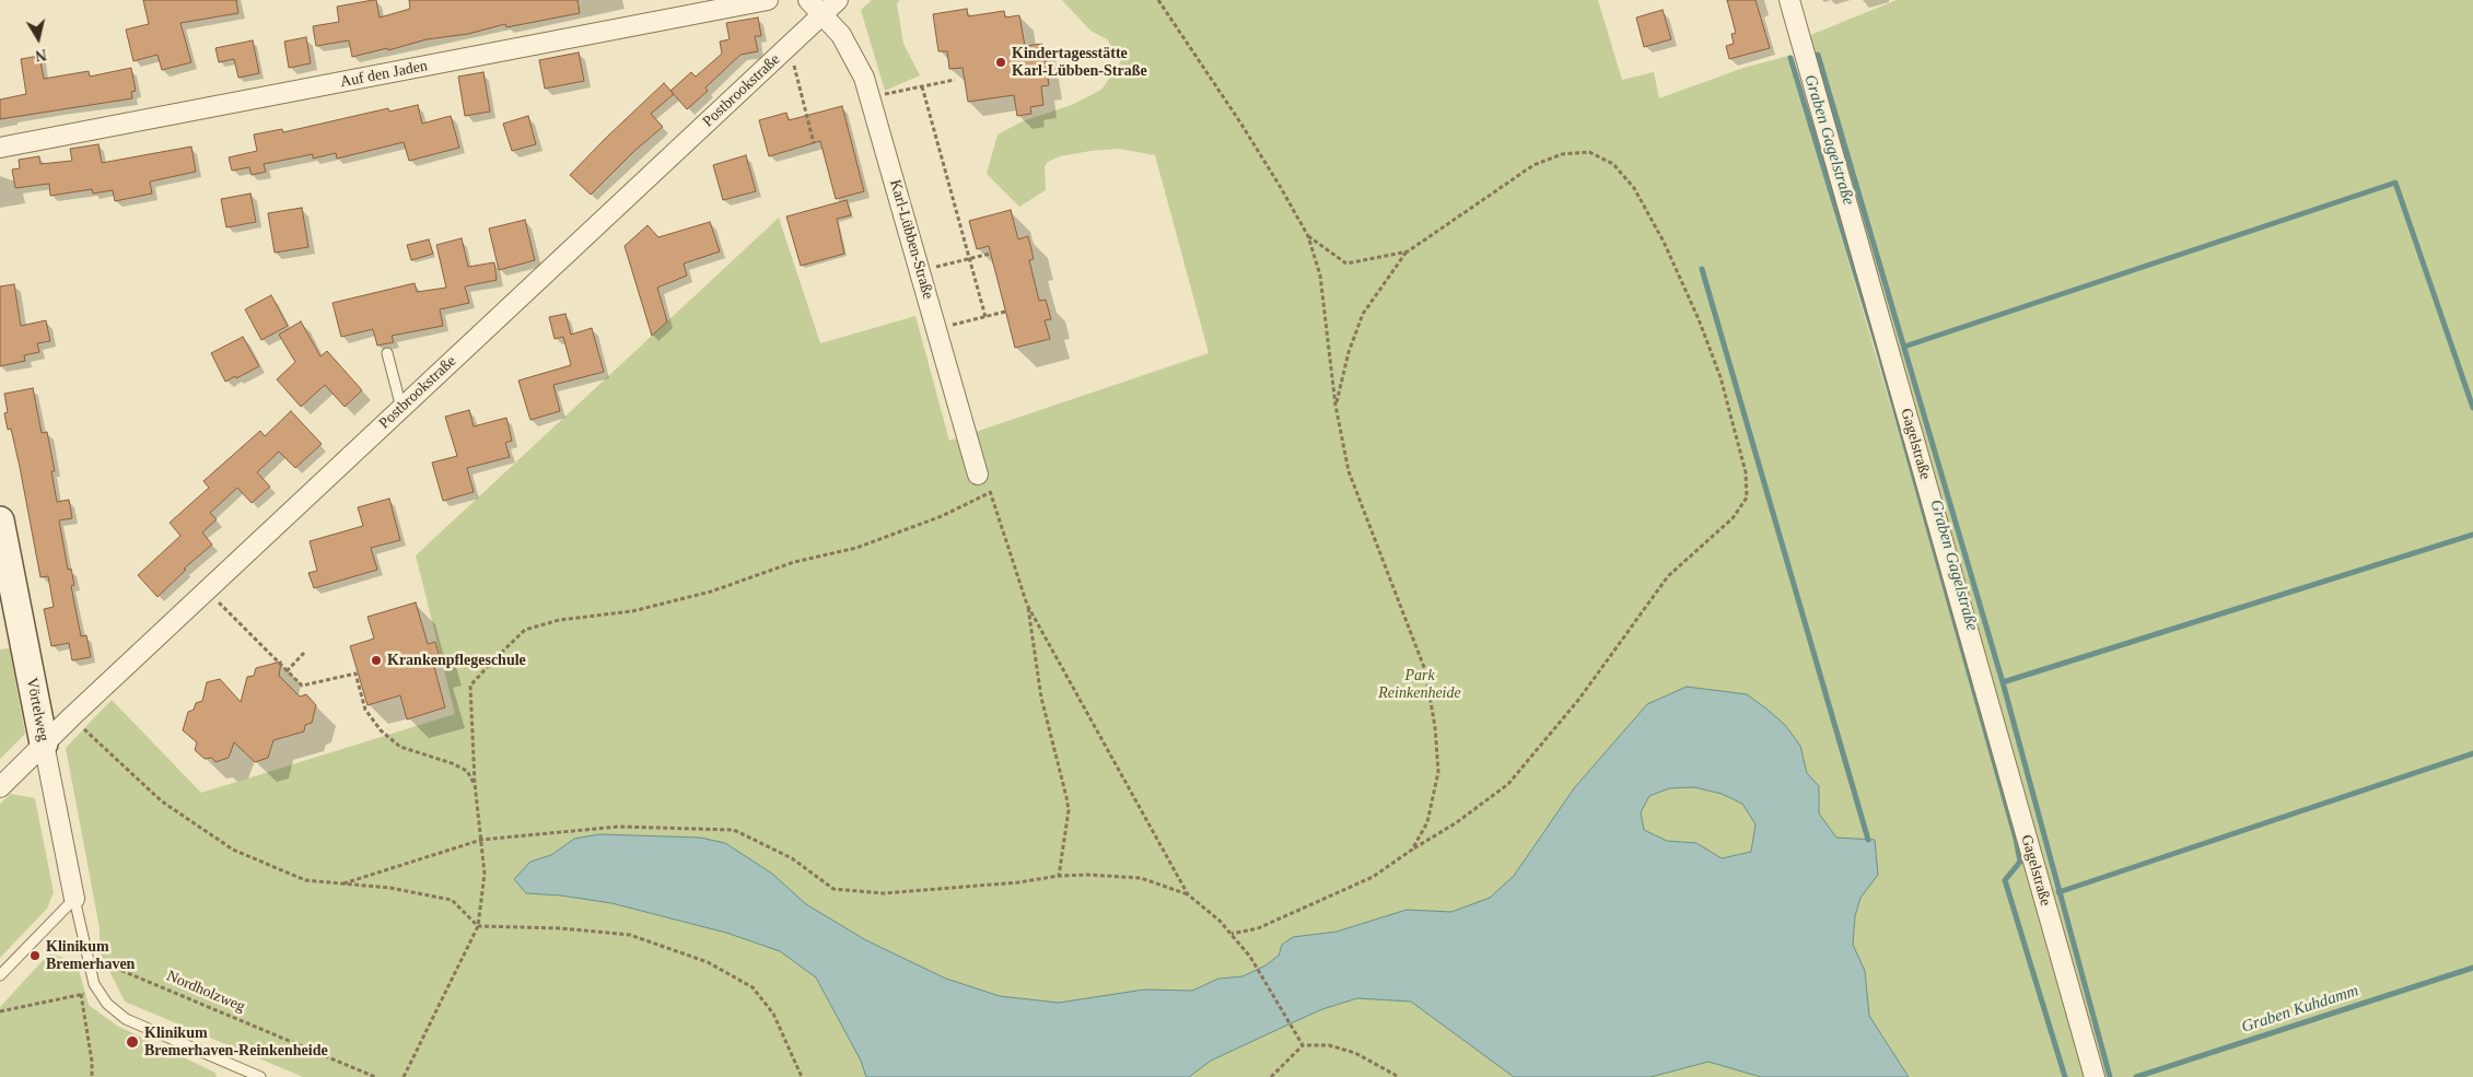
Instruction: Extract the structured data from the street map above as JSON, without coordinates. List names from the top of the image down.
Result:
{
  "streets": {
    "street": [
      "Auf den Jaden",
      "Postbrookstraße",
      "Karl-Lübben-Straße",
      "Gagelstraße",
      "Vörtelweg"
    ],
    "path": ["Nordholzweg"]
  },
  "crossings": [
    ["Postbrookstraße", "Karl-Lübben-Straße"],
    ["Postbrookstraße", "Vörtelweg"]
  ],
  "water": ["Graben Gagelstraße", "Graben Kuhdamm"],
  "parks": ["Park Reinkenheide"],
  "places": [
    "Kindertagesstätte Karl-Lübben-Straße",
    "Krankenpflegeschule",
    "Klinikum Bremerhaven",
    "Klinikum Bremerhaven-Reinkenheide"
  ],
  "north": "bottom"
}
